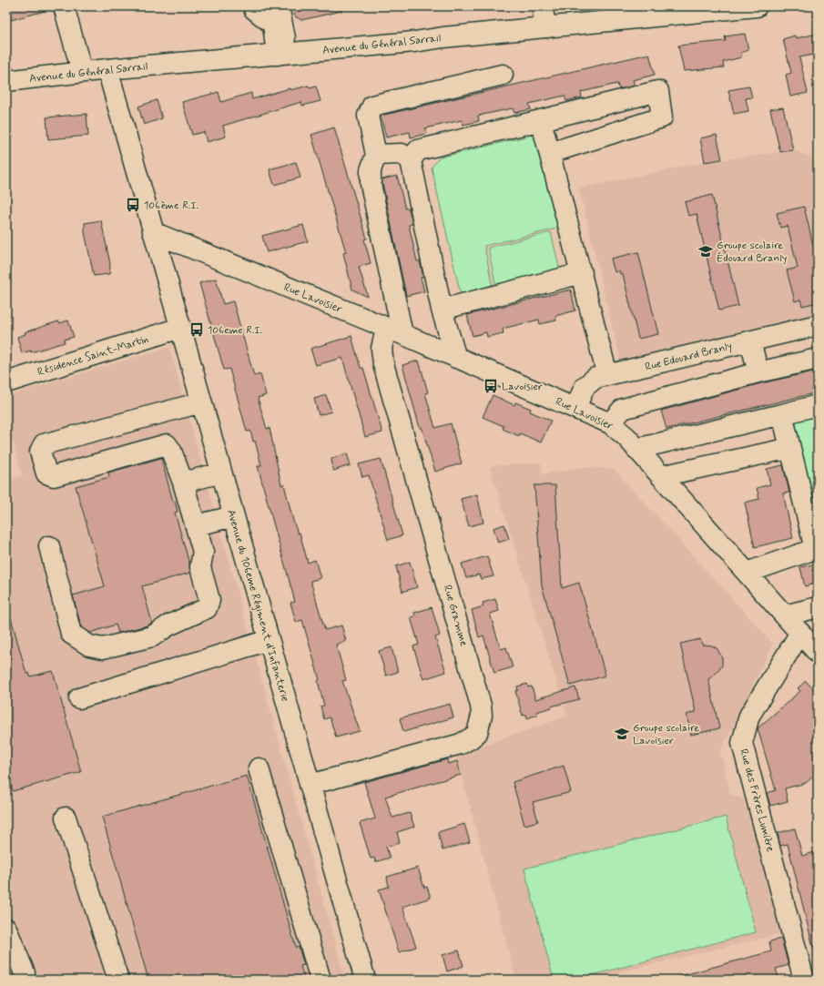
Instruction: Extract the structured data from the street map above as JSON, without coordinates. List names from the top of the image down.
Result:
{
  "streets": {
    "street": [
      "Avenue du Général Sarrail",
      "Rue Lavoisier",
      "Résidence Saint-Martin",
      "Rue Edouard Branly",
      "Avenue du 106eme Régiment d'Infanterie",
      "Rue Gramme",
      "Rue des Frères Lumière"
    ]
  },
  "crossings": [
    ["Avenue du Général Sarrail", "Avenue du 106eme Régiment d'Infanterie"],
    ["Rue Lavoisier", "Rue Edouard Branly"],
    ["Rue Lavoisier", "Avenue du 106eme Régiment d'Infanterie"],
    ["Rue Lavoisier", "Rue Gramme"],
    ["Rue Lavoisier", "Rue des Frères Lumière"],
    ["Résidence Saint-Martin", "Avenue du 106eme Régiment d'Infanterie"],
    ["Avenue du 106eme Régiment d'Infanterie", "Rue Gramme"]
  ],
  "places": {
    "bus stop": ["106ème R.I.", "106eme R.I.", "Lavoisier"],
    "school or university": ["Groupe scolaire Édouard Branly", "Groupe scolaire Lavoisier"]
  }
}
